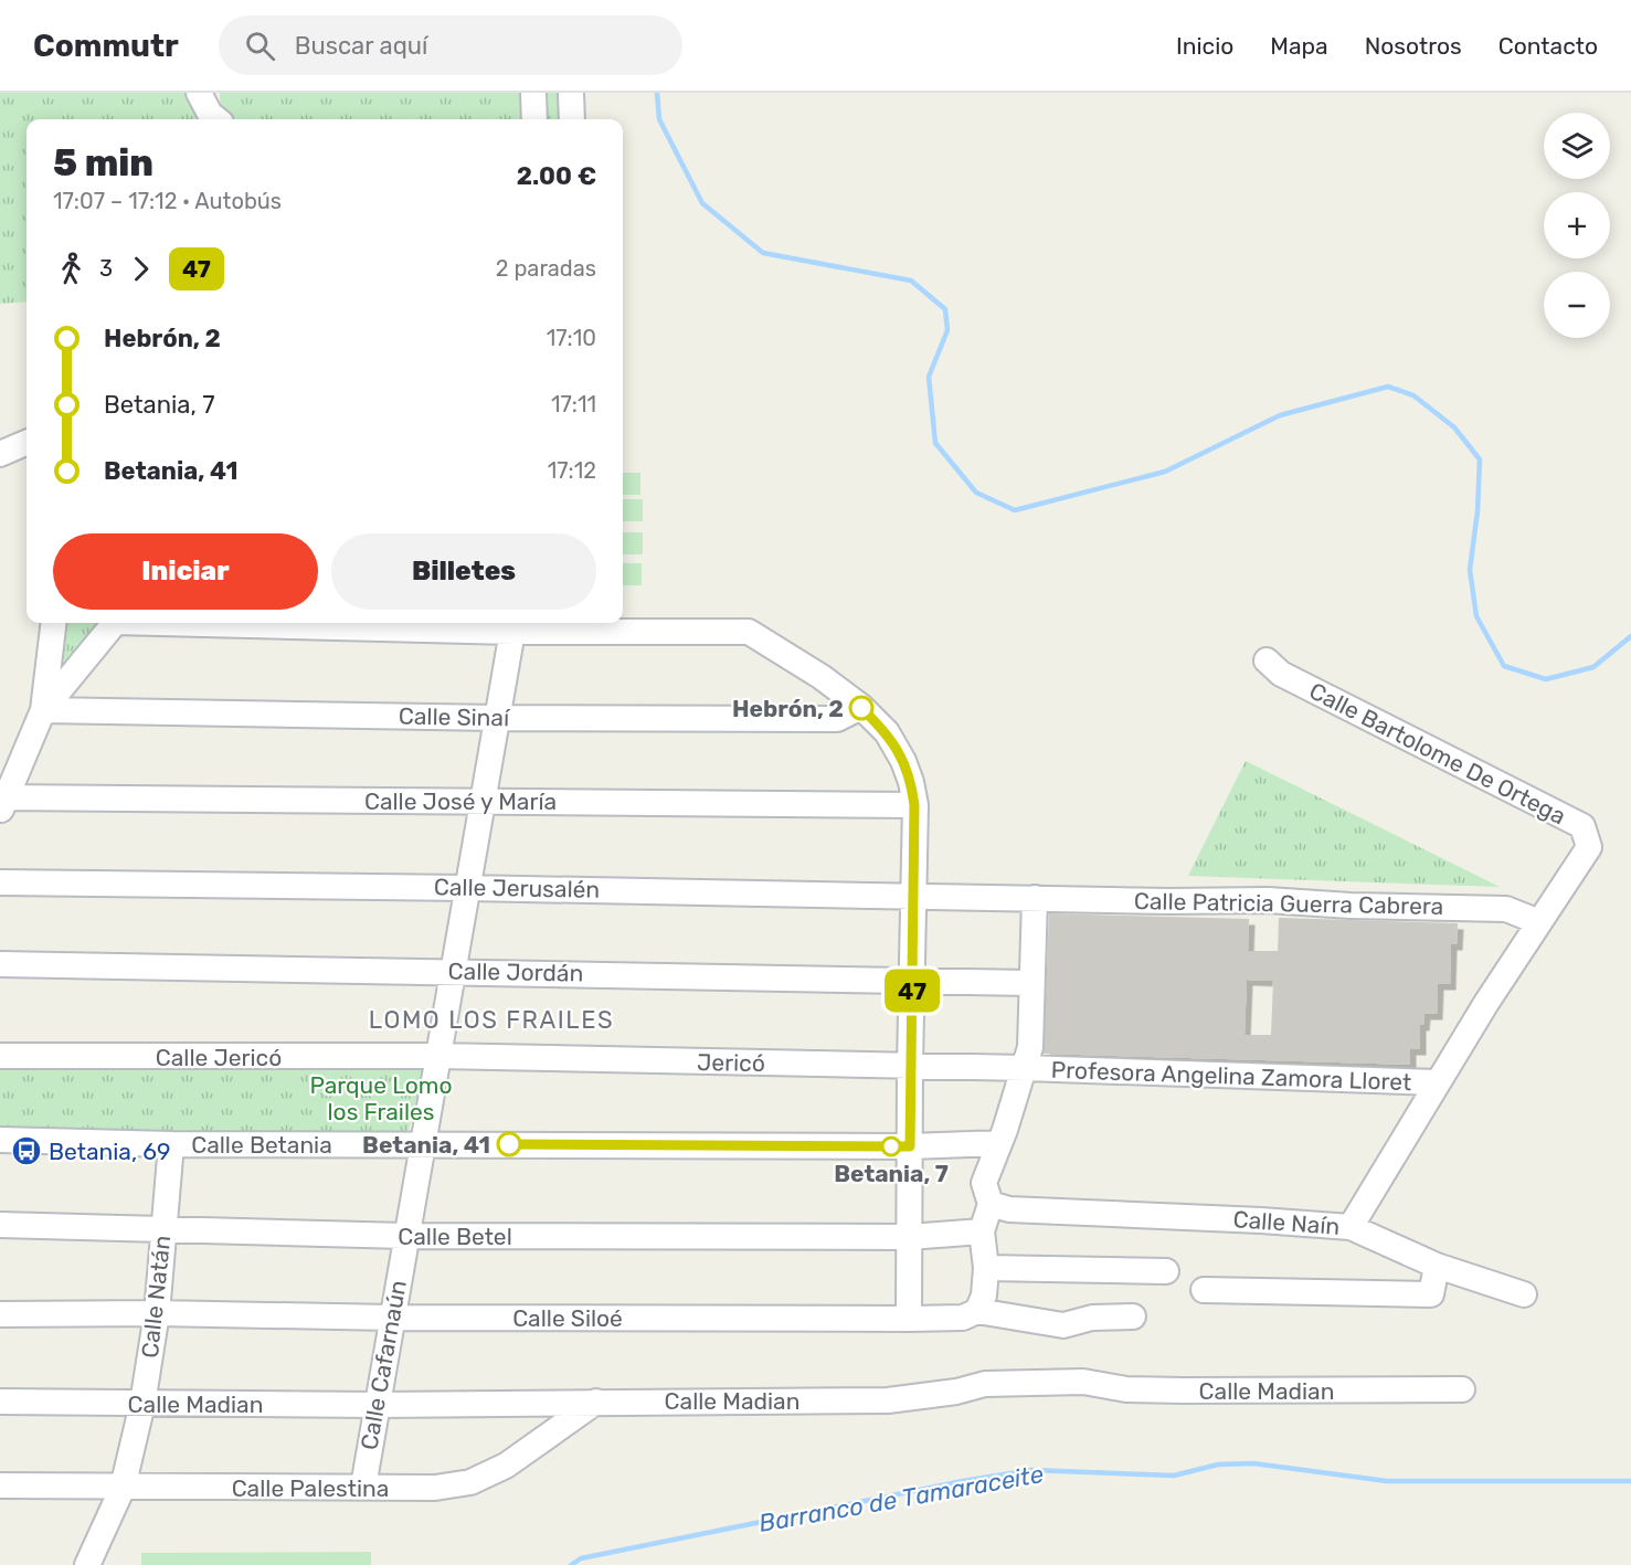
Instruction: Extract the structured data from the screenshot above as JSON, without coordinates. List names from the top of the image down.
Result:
{
  "streets": {
    "street": [
      "Calle Sinaí",
      "Calle Bartolome De Ortega",
      "Calle José y María",
      "Calle Jerusalén",
      "Calle Patricia Guerra Cabrera",
      "Calle Jordán",
      "Calle Jericó",
      "Jericó",
      "Profesora Angelina Zamora Lloret",
      "Calle Betania",
      "Calle Naín",
      "Calle Betel",
      "Calle Natán",
      "Calle Siloé",
      "Calle Cafarnaún",
      "Calle Madian",
      "Calle Palestina"
    ]
  },
  "crossings": [
    ["Calle Sinaí", "Calle Cafarnaún"],
    ["Calle Bartolome De Ortega", "Calle Patricia Guerra Cabrera"],
    ["Calle José y María", "Calle Cafarnaún"],
    ["Calle Jerusalén", "Calle Patricia Guerra Cabrera"],
    ["Calle Jerusalén", "Calle Cafarnaún"],
    ["Calle Jordán", "Calle Cafarnaún"],
    ["Calle Jericó", "Jericó"],
    ["Calle Jericó", "Calle Cafarnaún"],
    ["Jericó", "Profesora Angelina Zamora Lloret"],
    ["Jericó", "Calle Cafarnaún"],
    ["Calle Betania", "Calle Natán"],
    ["Calle Betania", "Calle Cafarnaún"],
    ["Calle Betel", "Calle Natán"],
    ["Calle Betel", "Calle Cafarnaún"],
    ["Calle Natán", "Calle Siloé"],
    ["Calle Natán", "Calle Madian"],
    ["Calle Natán", "Calle Palestina"],
    ["Calle Siloé", "Calle Cafarnaún"],
    ["Calle Cafarnaún", "Calle Madian"],
    ["Calle Cafarnaún", "Calle Palestina"],
    ["Calle Madian", "Calle Palestina"]
  ],
  "districts": ["LOMO LOS FRAILES"],
  "water": ["Barranco de Tamaraceite"],
  "parks": ["Parque Lomo los Frailes"],
  "places": {
    "other": ["Hebrón, 2", "Betania, 41", "Betania, 7"],
    "bus stop": ["Betania, 69"]
  },
  "lines": ["bus line 47"],
  "page": {
    "header": "Commutr",
    "search": "Buscar aquí",
    "nav": [
      "Inicio",
      "Mapa",
      "Nosotros",
      "Contacto"
    ],
    "on_map": "47",
    "map_buttons": ["+", "−"],
    "heading": ["5 min", "17:07 – 17:12 · Autobús", "2.00 €"],
    "legs": ["3", "47", "2 paradas"],
    "list": [
      {
        "name": "Hebrón, 2",
        "value": "17:10"
      },
      {
        "name": "Betania, 7",
        "value": "17:11"
      },
      {
        "name": "Betania, 41",
        "value": "17:12"
      }
    ],
    "buttons": ["Iniciar", "Billetes"]
  }
}
